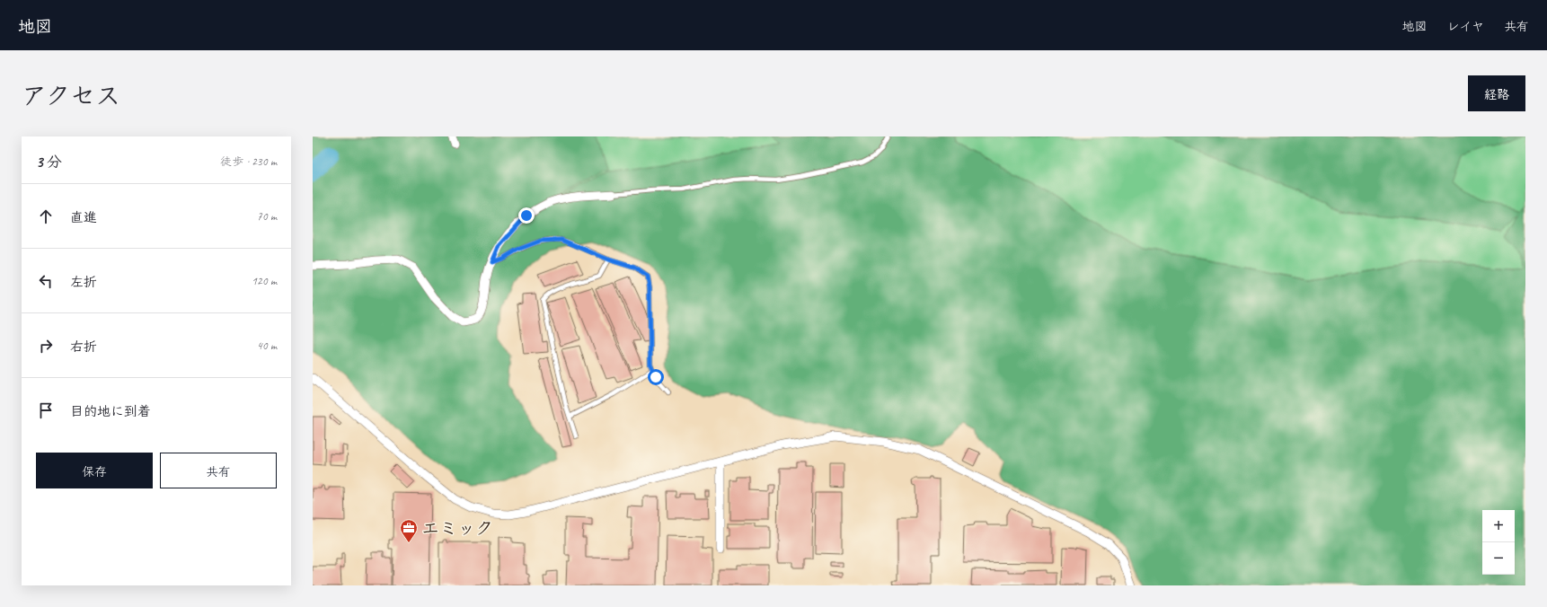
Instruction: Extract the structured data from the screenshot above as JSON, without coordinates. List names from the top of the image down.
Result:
{
  "places": {
    "office": ["エミック"]
  },
  "page": {
    "header": "地図",
    "nav": ["地図", "レイヤ", "共有"],
    "title": "アクセス",
    "buttons": [
      "経路",
      ["保存", "共有"]
    ],
    "heading": ["3 分", "徒歩 · 230 m"],
    "list": [
      ["直進", "70 m"],
      ["左折", "120 m"],
      ["右折", "40 m"],
      "目的地に到着"
    ],
    "map_buttons": ["+", "−"]
  }
}
